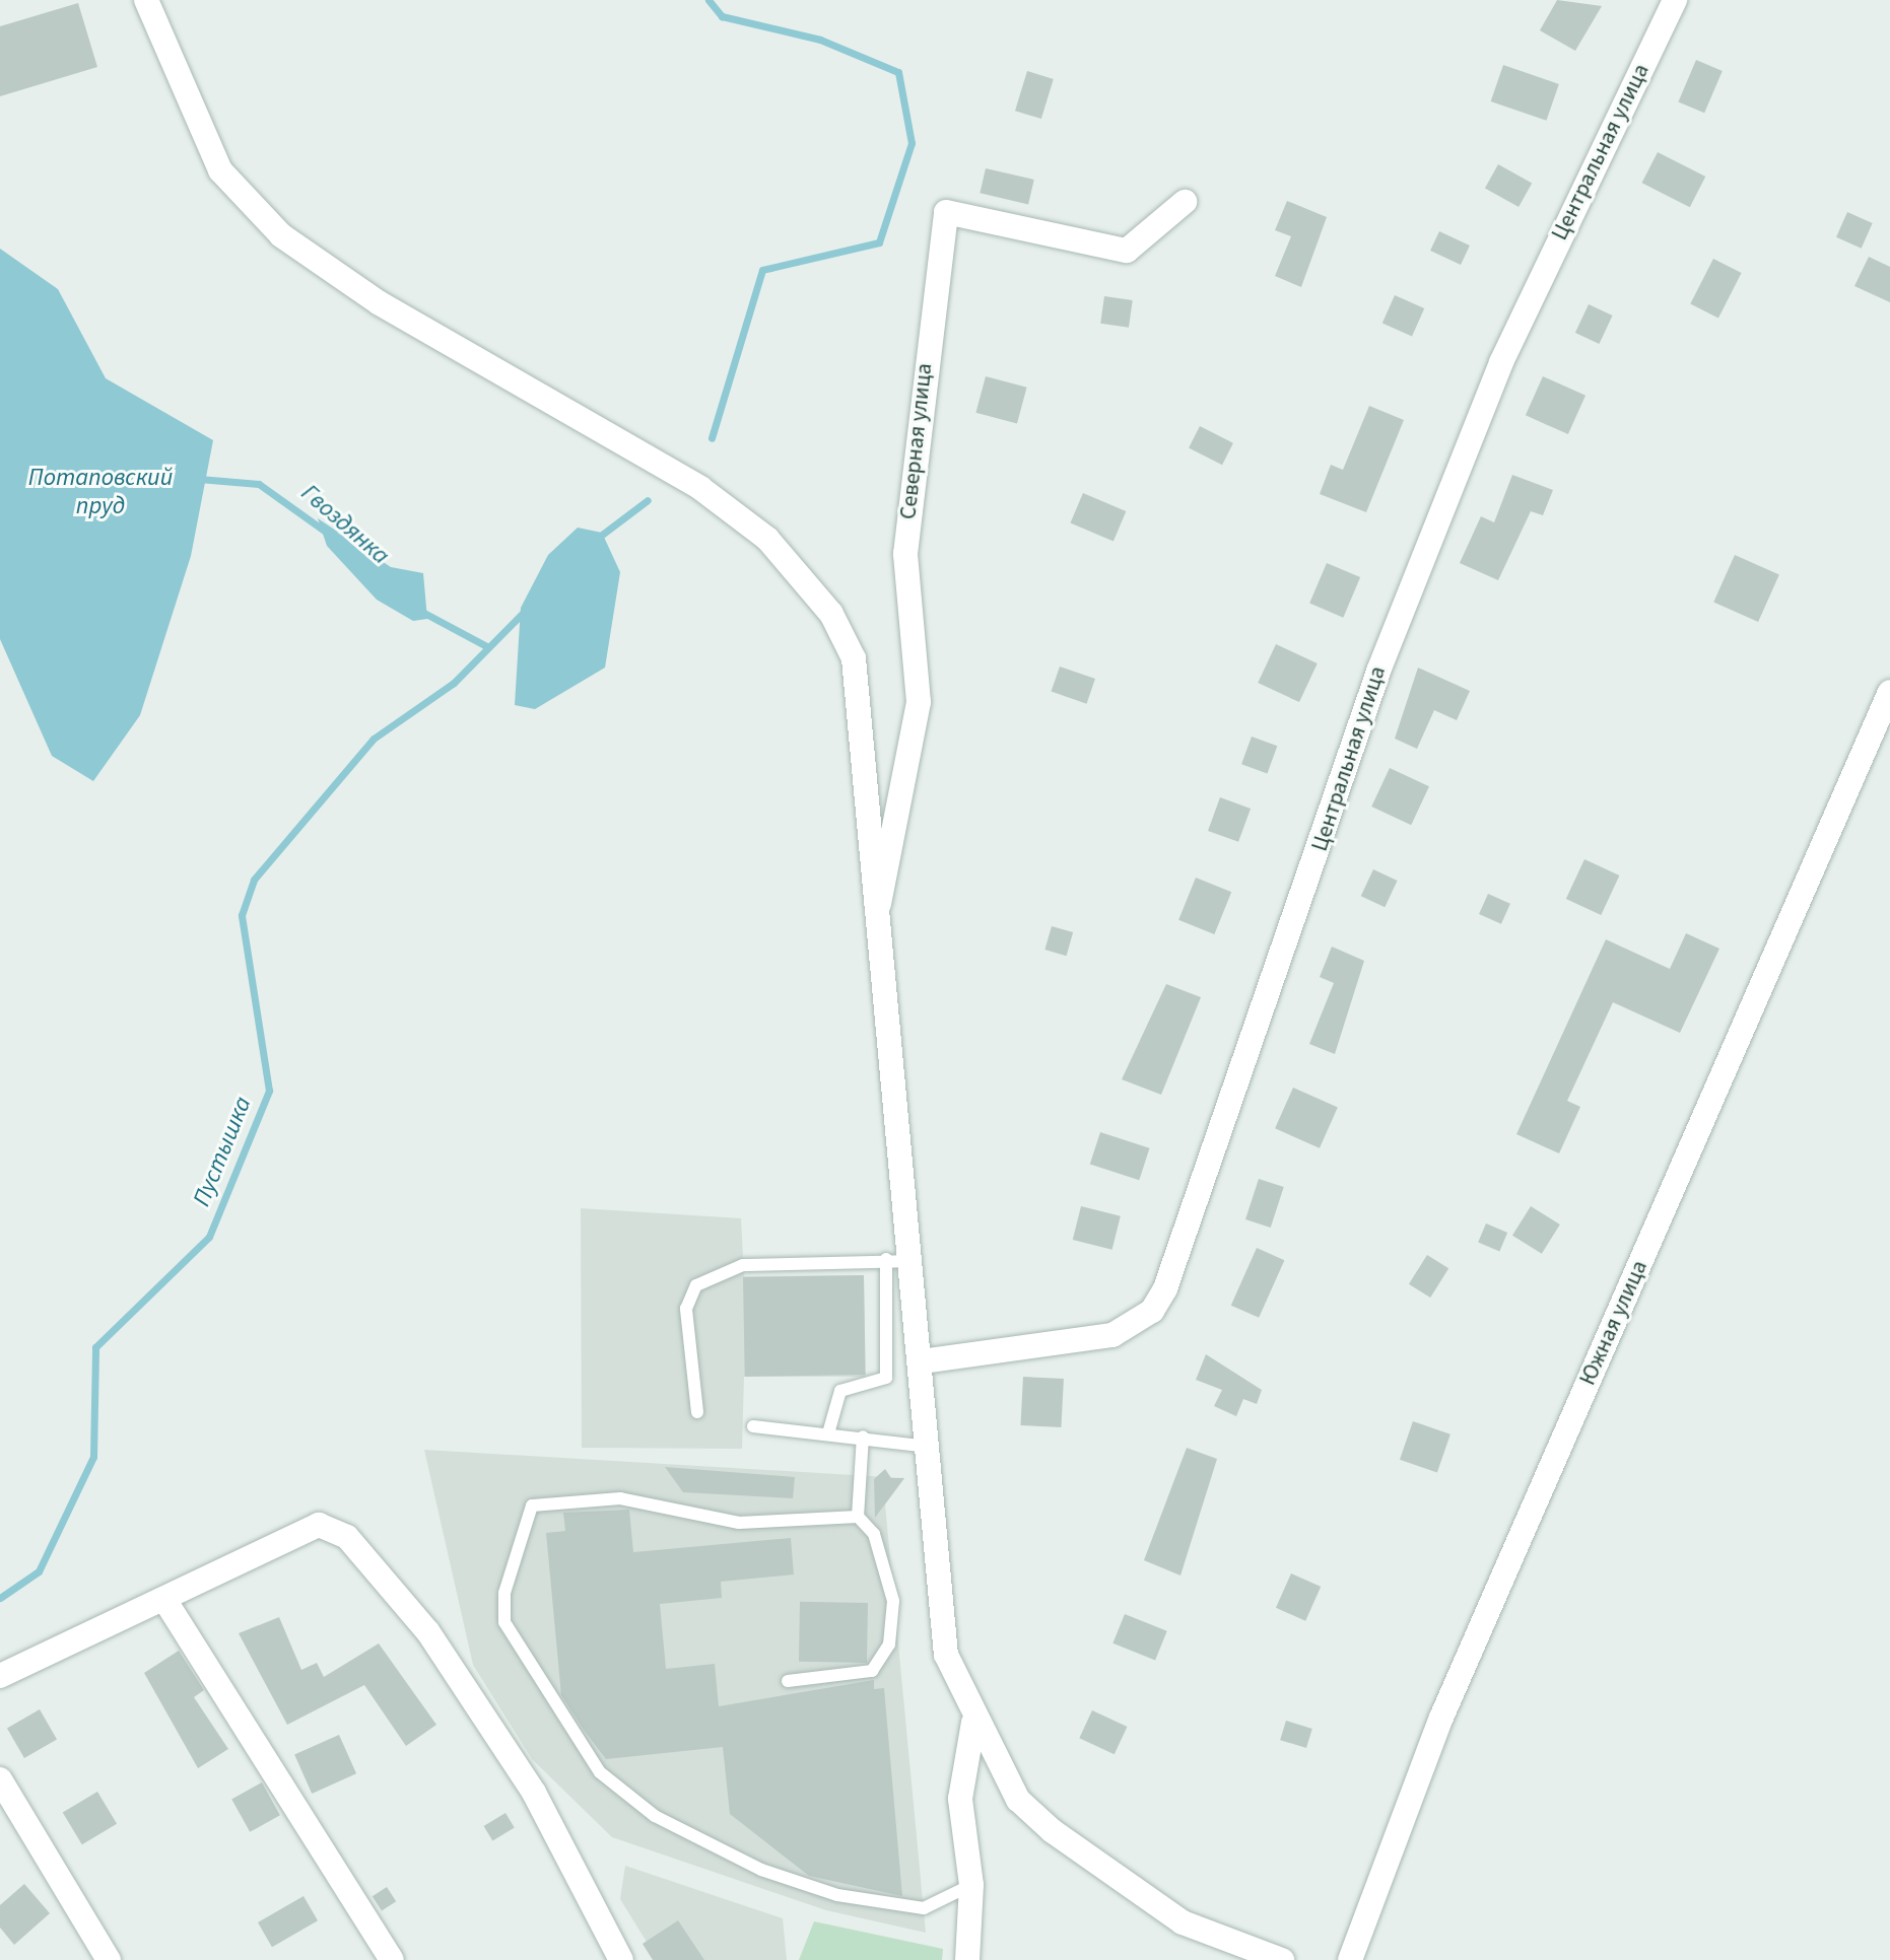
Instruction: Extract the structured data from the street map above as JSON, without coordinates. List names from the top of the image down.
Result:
{
  "streets": {
    "street": ["Центральная улица", "Северная улица", "Южная улица"]
  },
  "water": ["Потаповский пруд", "Гвоздянка", "Пустышка"]
}
